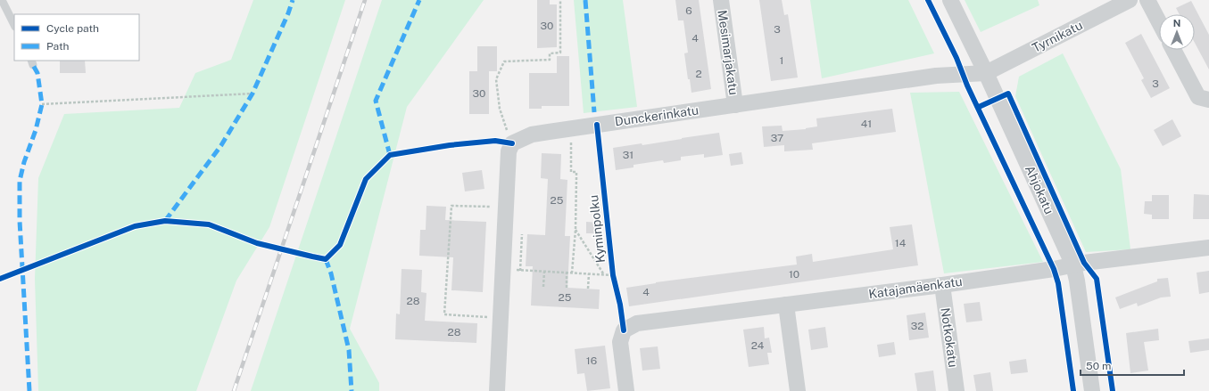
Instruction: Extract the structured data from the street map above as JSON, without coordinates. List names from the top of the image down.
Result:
{
  "streets": {
    "street": [
      "Tyrnikatu",
      "Mesimarjakatu",
      "Dunckerinkatu",
      "Ahjokatu",
      "Katajamäenkatu",
      "Notkokatu"
    ],
    "cycle path": ["Kyminpolku"]
  },
  "crossings": [
    ["Tyrnikatu", "Dunckerinkatu"],
    ["Tyrnikatu", "Ahjokatu"],
    ["Mesimarjakatu", "Dunckerinkatu"],
    ["Dunckerinkatu", "Ahjokatu"],
    ["Ahjokatu", "Katajamäenkatu"],
    ["Katajamäenkatu", "Notkokatu"]
  ],
  "house_numbers": [
    "6",
    "30",
    "3",
    "4",
    "1",
    "2",
    "3",
    "30",
    "41",
    "37",
    "31",
    "25",
    "14",
    "10",
    "4",
    "25",
    "28",
    "32",
    "28",
    "24",
    "16"
  ],
  "legend": ["Cycle path", "Path"],
  "scale_bar": "50 m",
  "north": "top"
}
